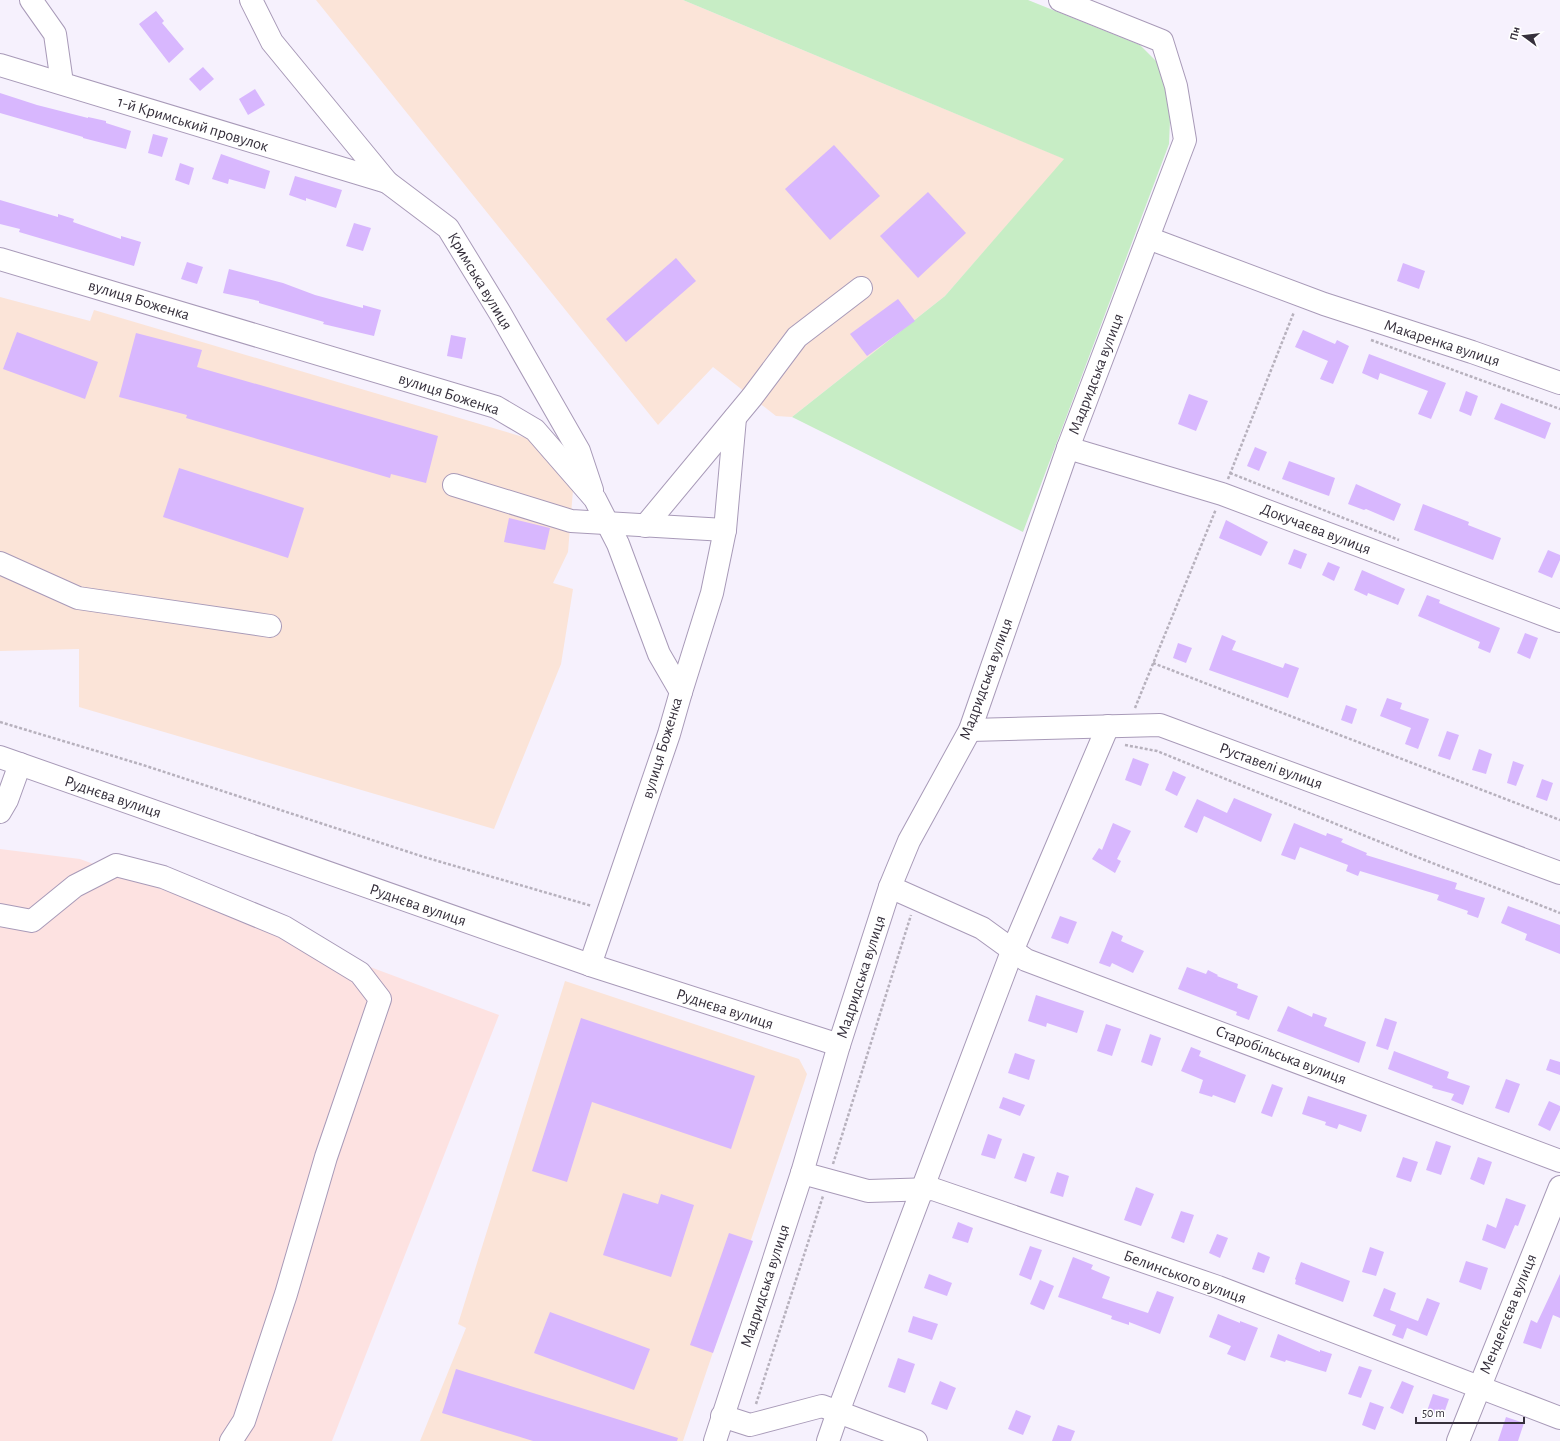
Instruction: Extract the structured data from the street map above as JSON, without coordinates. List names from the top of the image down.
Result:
{
  "streets": {
    "street": [
      "1-й Кримський провулок",
      "Кримська вулиця",
      "вулиця Боженка",
      "Макаренка вулиця",
      "Мадридська вулиця",
      "Докучаєва вулиця",
      "Руставелі вулиця",
      "Руднєва вулиця",
      "Старобільська вулиця",
      "Белинського вулиця",
      "Менделєєва вулиця"
    ]
  },
  "crossings": [
    ["1-й Кримський провулок", "Кримська вулиця"],
    ["Кримська вулиця", "вулиця Боженка"],
    ["вулиця Боженка", "Руднєва вулиця"],
    ["Макаренка вулиця", "Мадридська вулиця"],
    ["Мадридська вулиця", "Докучаєва вулиця"],
    ["Мадридська вулиця", "Руставелі вулиця"],
    ["Мадридська вулиця", "Руднєва вулиця"],
    ["Мадридська вулиця", "Старобільська вулиця"],
    ["Мадридська вулиця", "Белинського вулиця"],
    ["Белинського вулиця", "Менделєєва вулиця"]
  ],
  "scale_bar": "50 m",
  "north": "left"
}
